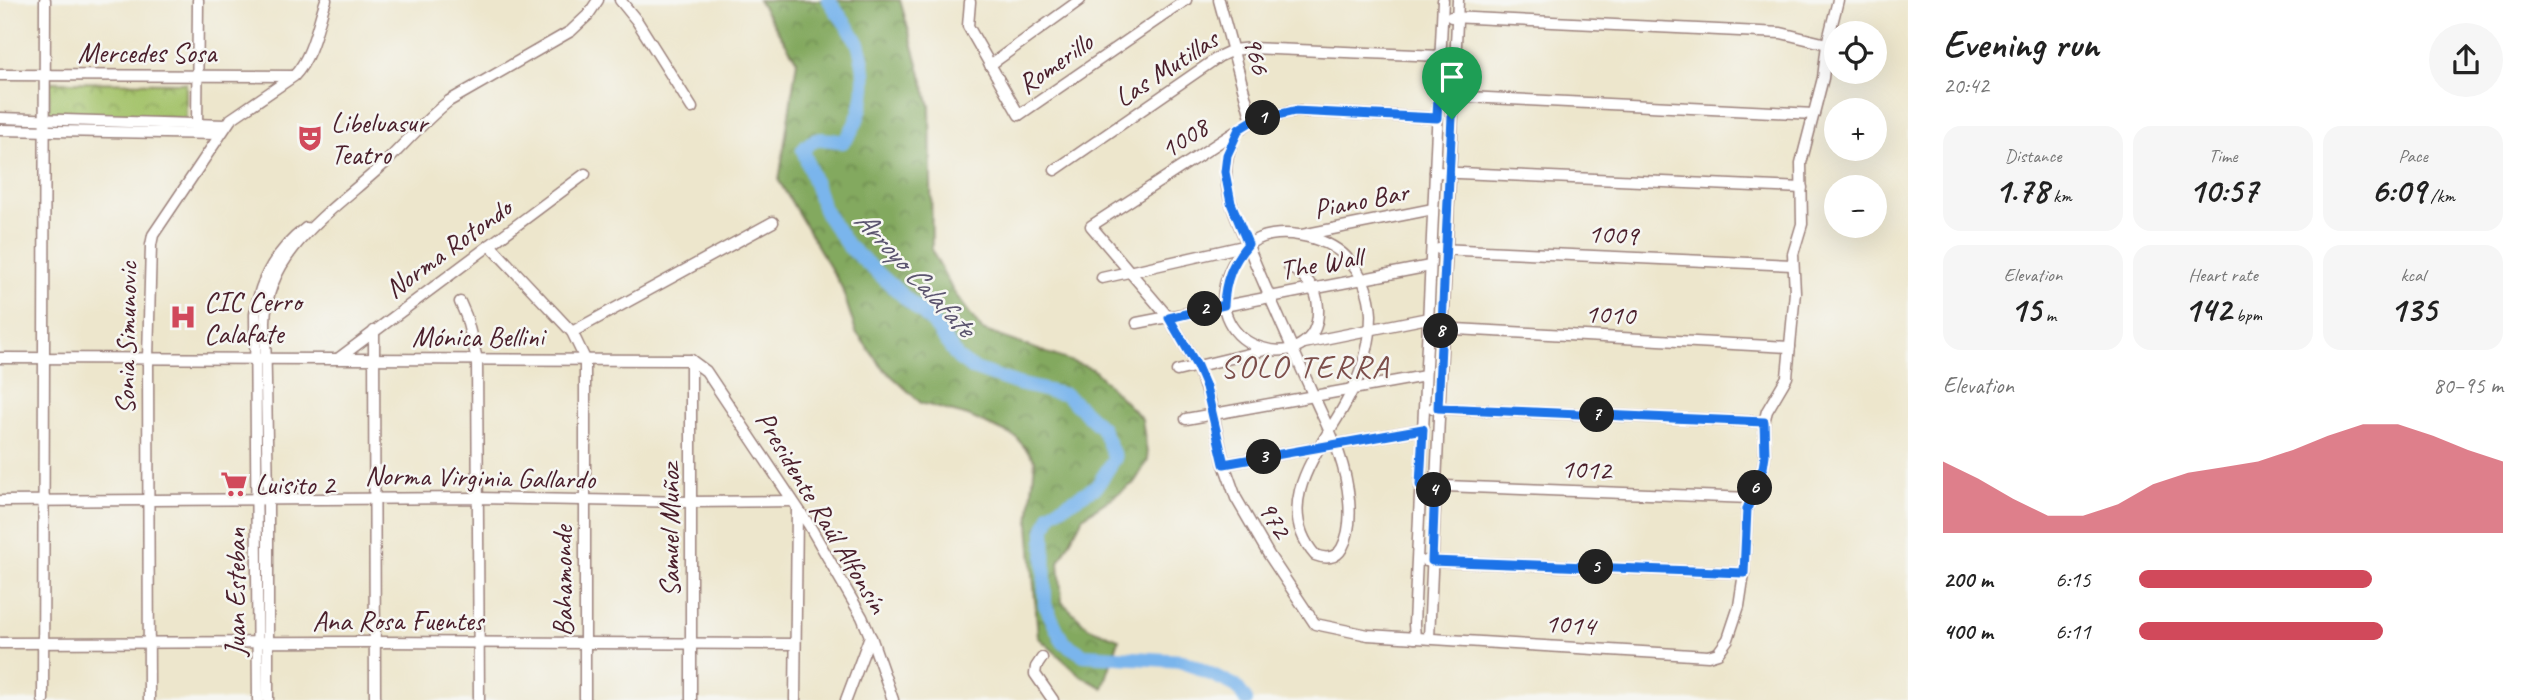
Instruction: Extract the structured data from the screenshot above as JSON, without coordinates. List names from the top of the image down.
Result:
{
  "streets": {
    "street": [
      "Mercedes Sosa",
      "966",
      "Romerillo",
      "Las Mutillas",
      "1008",
      "Piano Bar",
      "1009",
      "Norma Rotondo",
      "The Wall",
      "1010",
      "Mónica Bellini",
      "Sonia Simunovic",
      "1012",
      "Norma Virginia Gallardo",
      "Presidente Raúl Alfonsín",
      "972",
      "Samuel Muñoz",
      "Bahamonde",
      "Juan Esteban",
      "Ana Rosa Fuentes",
      "1014"
    ]
  },
  "crossings": [
    ["Mercedes Sosa", "Sonia Simunovic"],
    ["966", "Las Mutillas"],
    ["966", "1008"],
    ["1008", "972"],
    ["Norma Rotondo", "Mónica Bellini"],
    ["Norma Rotondo", "Bahamonde"],
    ["The Wall", "972"],
    ["Mónica Bellini", "Sonia Simunovic"],
    ["Mónica Bellini", "Presidente Raúl Alfonsín"],
    ["Mónica Bellini", "Samuel Muñoz"],
    ["Mónica Bellini", "Bahamonde"],
    ["Mónica Bellini", "Juan Esteban"],
    ["Sonia Simunovic", "Norma Virginia Gallardo"],
    ["Sonia Simunovic", "Ana Rosa Fuentes"],
    ["Norma Virginia Gallardo", "Presidente Raúl Alfonsín"],
    ["Norma Virginia Gallardo", "Samuel Muñoz"],
    ["Norma Virginia Gallardo", "Bahamonde"],
    ["Norma Virginia Gallardo", "Juan Esteban"],
    ["Presidente Raúl Alfonsín", "Samuel Muñoz"],
    ["972", "1014"],
    ["Samuel Muñoz", "Ana Rosa Fuentes"],
    ["Bahamonde", "Ana Rosa Fuentes"],
    ["Juan Esteban", "Ana Rosa Fuentes"]
  ],
  "districts": ["SOLO TERRA"],
  "water": ["Arroyo Calafate"],
  "places": {
    "theatre": ["Libeluasur Teatro"],
    "hospital": ["CIC Cerro Calafate"],
    "supermarket": ["Luisito 2"]
  },
  "page": {
    "heading": ["Evening run", "20:42"],
    "map_buttons": ["+", "−"],
    "pins": [
      "1",
      "2",
      "8",
      "7",
      "3",
      "6",
      "4",
      "5"
    ],
    "stats": [
      ["Distance", "1.78 km"],
      ["Time", "10:57"],
      ["Pace", "6:09 /km"],
      ["Elevation", "15 m"],
      ["Heart rate", "142 bpm"],
      ["kcal", "135"]
    ],
    "chart": ["Elevation", "80–95 m"],
    "list": [
      {
        "name": "200 m",
        "note": "6:15"
      },
      {
        "name": "400 m",
        "note": "6:11"
      }
    ]
  }
}
